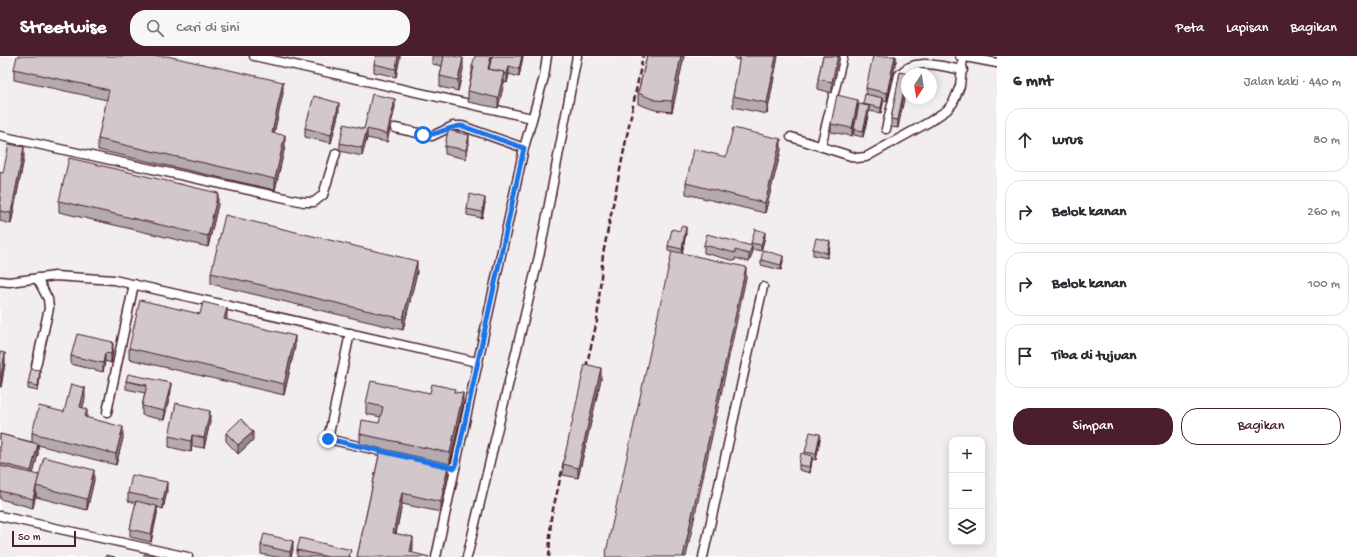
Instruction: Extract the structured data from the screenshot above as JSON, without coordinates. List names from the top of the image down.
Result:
{
  "scale_bar": "50 m",
  "north": "bottom",
  "page": {
    "header": "Streetwise",
    "search": "Cari di sini",
    "nav": ["Peta", "Lapisan", "Bagikan"],
    "heading": ["6 mnt", "Jalan kaki · 440 m"],
    "list": [
      ["Lurus", "80 m"],
      ["Belok kanan", "260 m"],
      ["Belok kanan", "100 m"],
      "Tiba di tujuan"
    ],
    "buttons": ["Simpan", "Bagikan"],
    "map_buttons": ["+", "−"],
    "scale": "50 m"
  }
}
